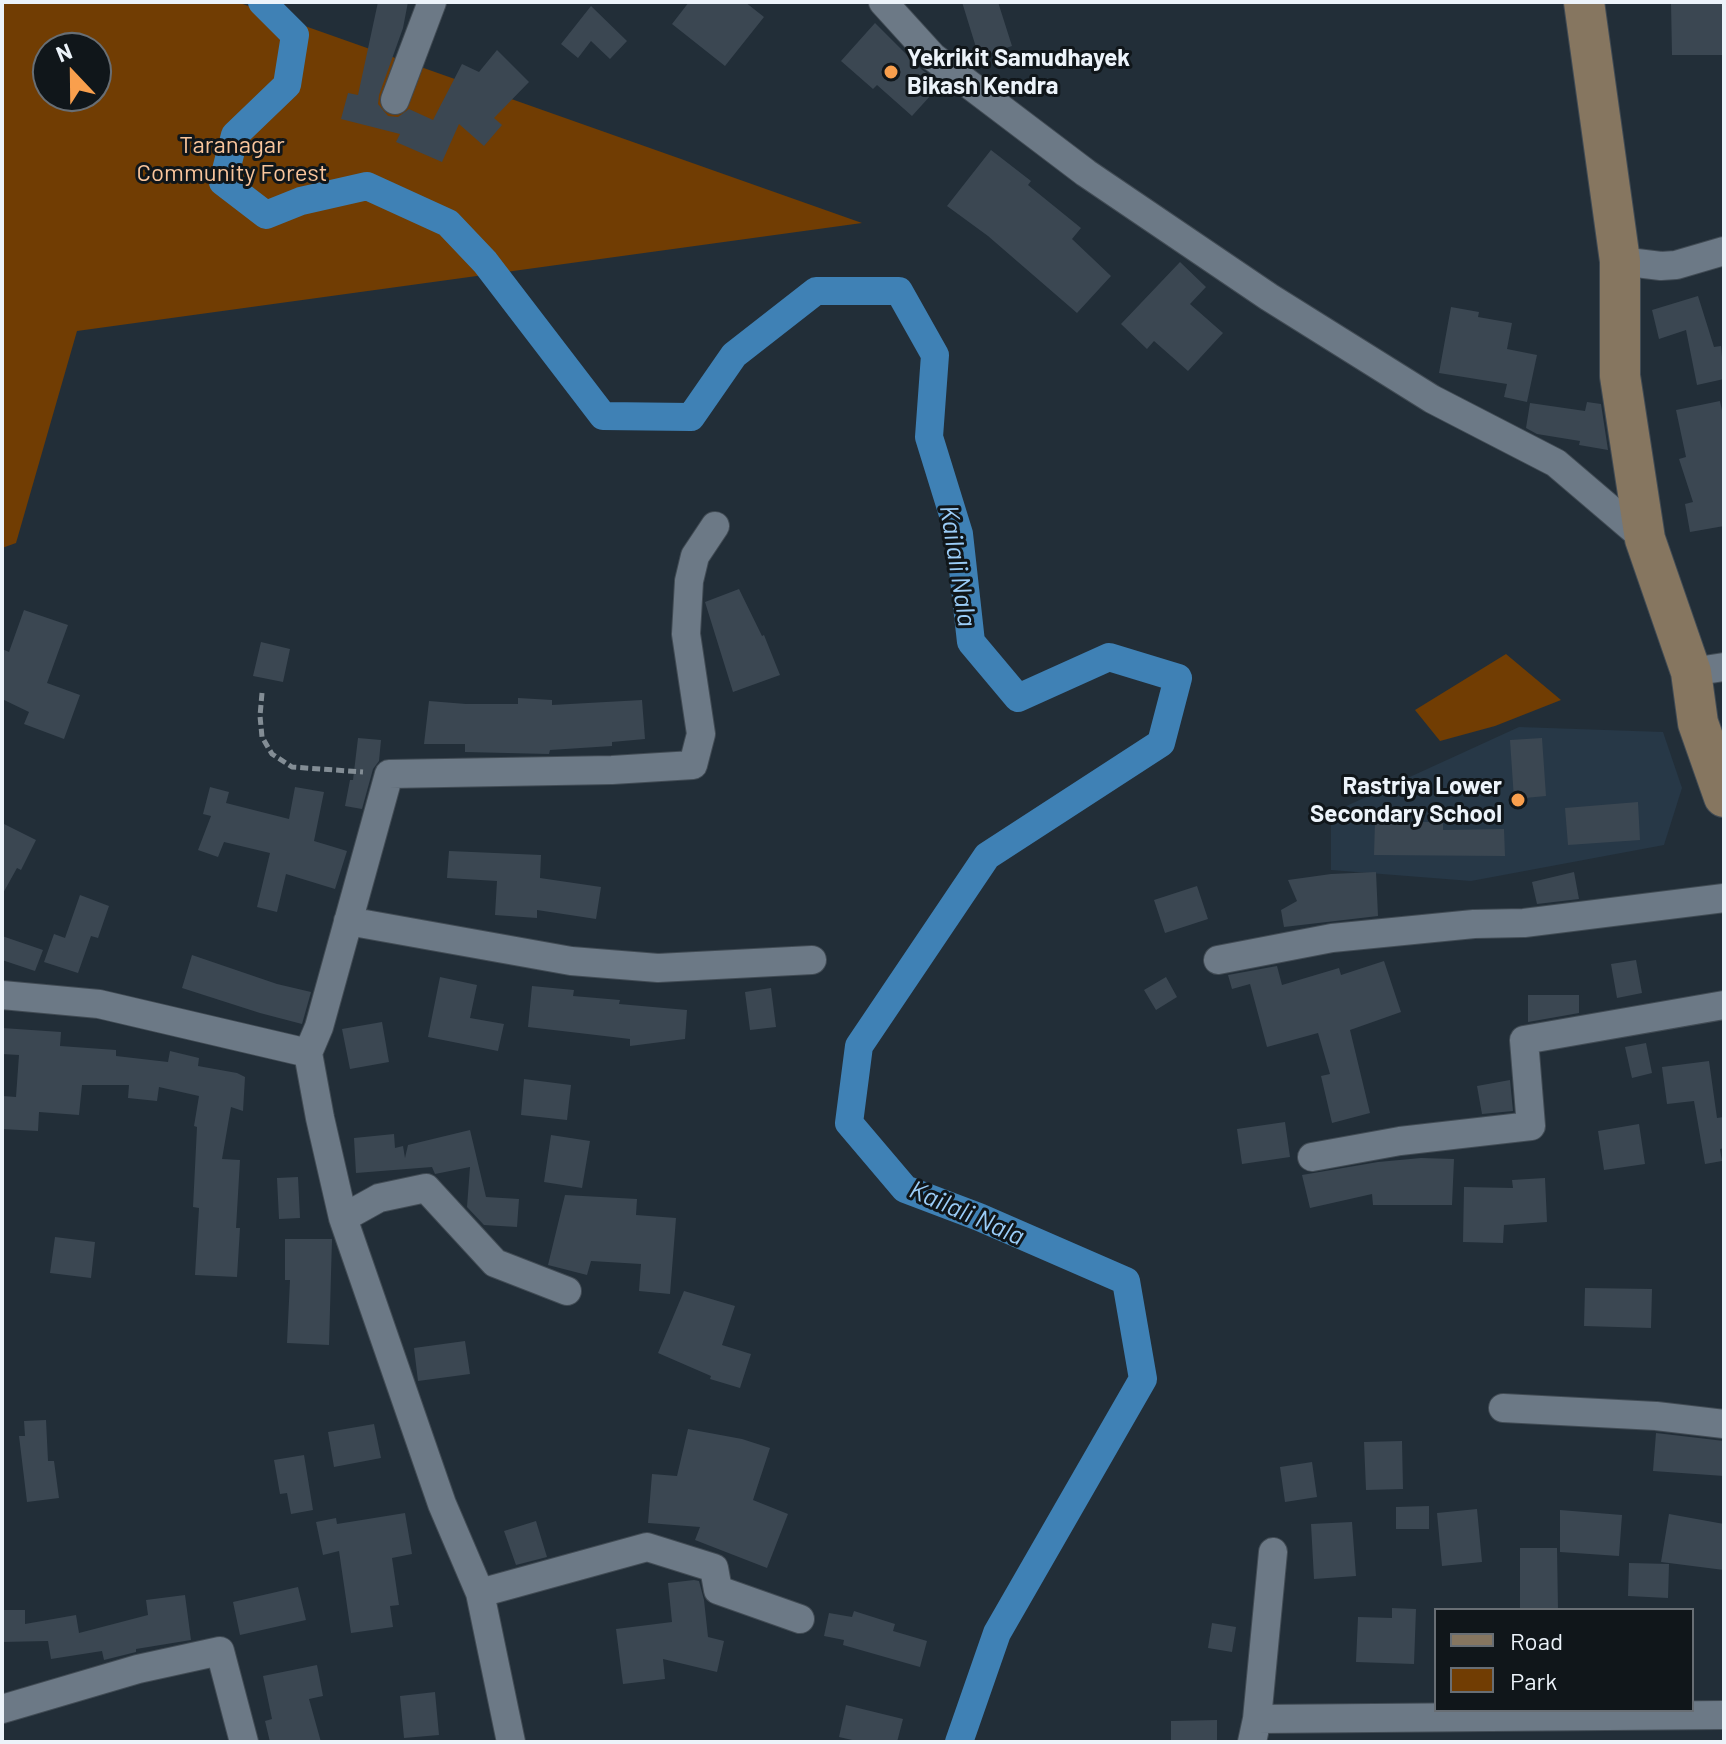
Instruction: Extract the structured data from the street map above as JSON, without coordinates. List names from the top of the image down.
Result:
{
  "water": ["Kailali Nala"],
  "parks": ["Taranagar Community Forest"],
  "places": ["Yekrikit Samudhayek Bikash Kendra", "Rastriya Lower Secondary School"],
  "legend": ["Road", "Park"],
  "north": "top"
}
